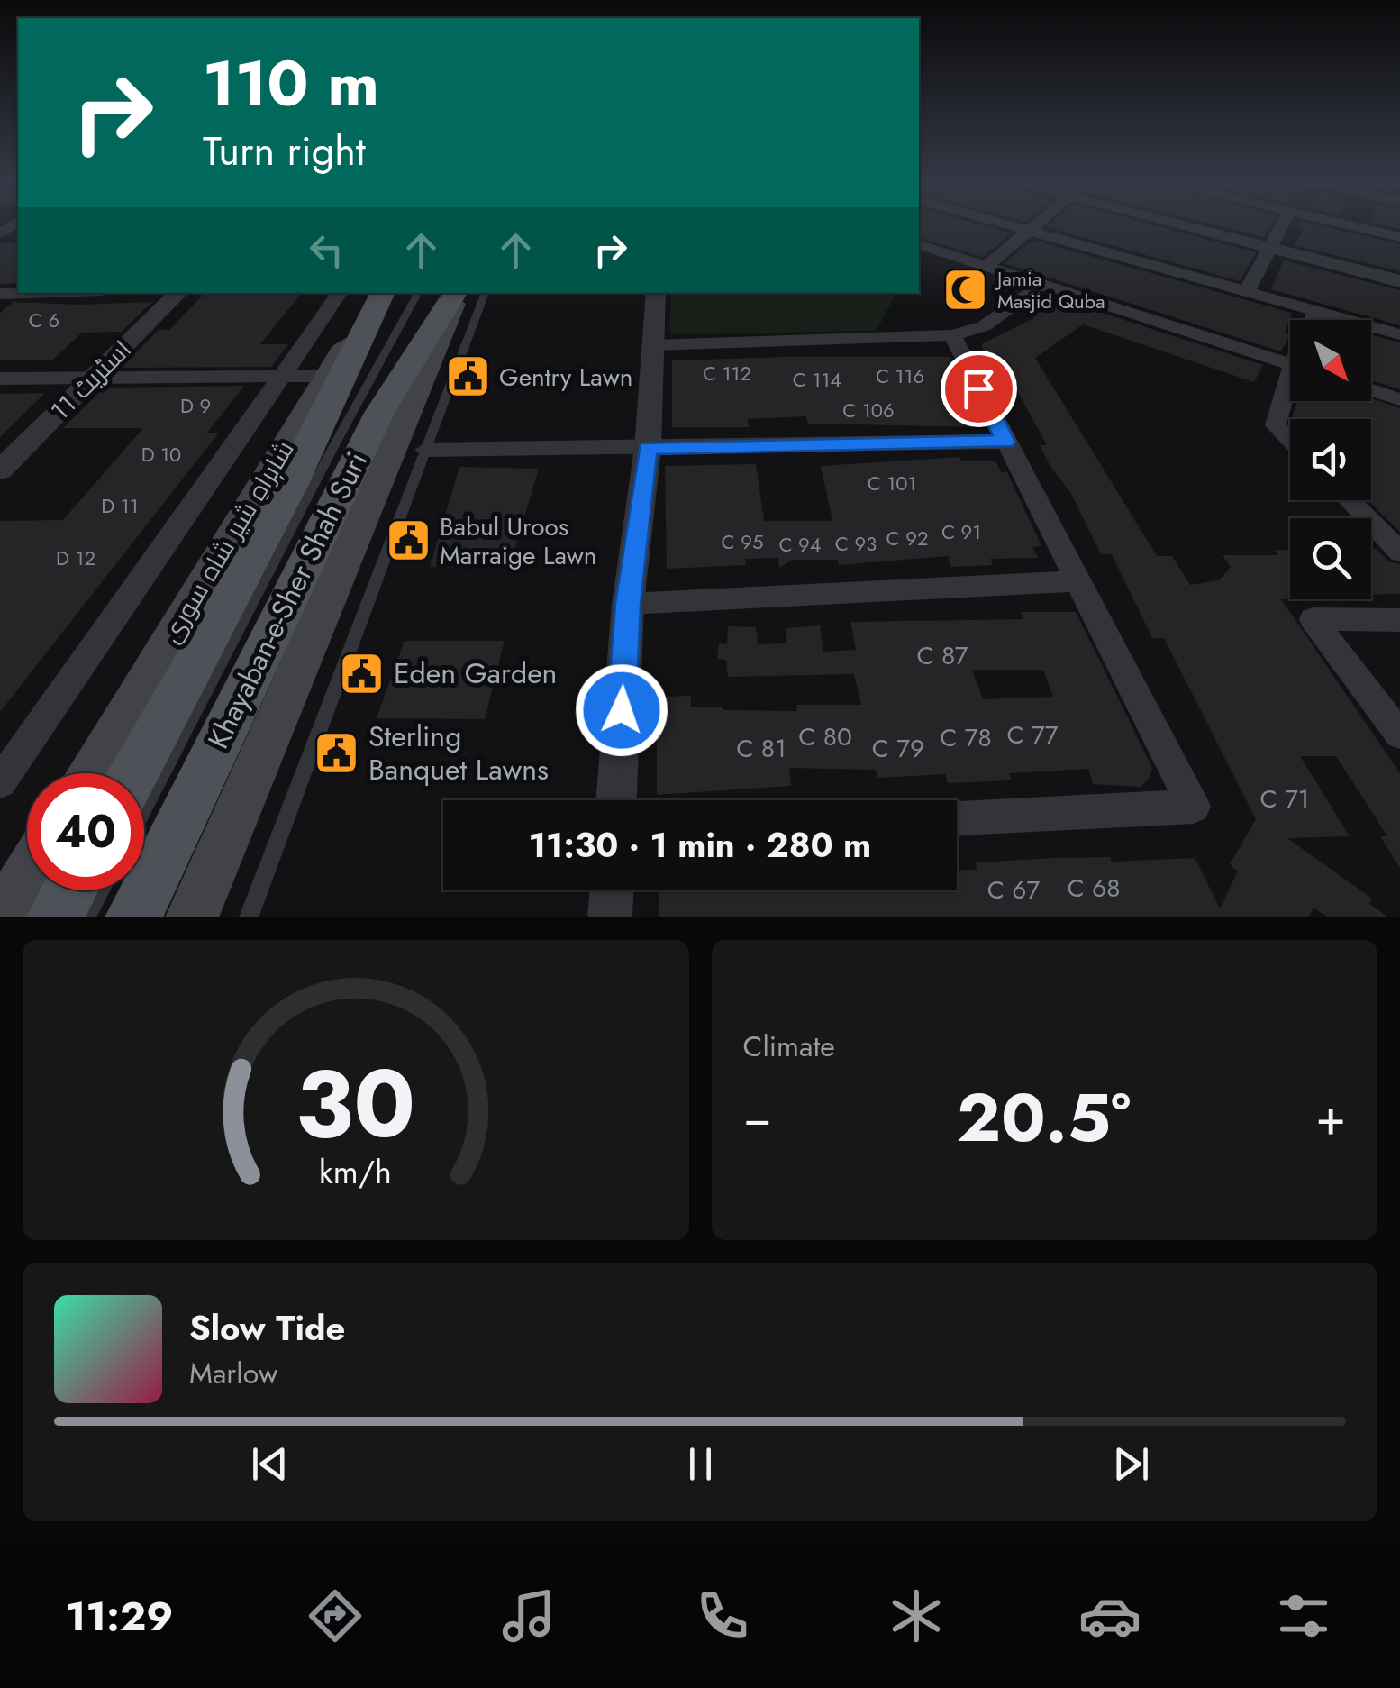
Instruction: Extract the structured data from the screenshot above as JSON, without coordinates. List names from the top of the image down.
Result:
{
  "streets": {
    "main road": ["شاہراہِ شیر شاہ سوری", "Khayaban-e-Sher Shah Suri"],
    "street": ["اسٹریٹ 11"]
  },
  "crossings": [
    ["شاہراہِ شیر شاہ سوری", "Khayaban-e-Sher Shah Suri"]
  ],
  "places": {
    "mosque": ["Jamia Masjid Quba"],
    "public building": [
      "Gentry Lawn",
      "Babul Uroos Marraige Lawn",
      "Eden Garden",
      "Sterling Banquet Lawns"
    ]
  },
  "house_numbers": [
    "C 6",
    "C 112",
    "C 116",
    "C 114",
    "D 9",
    "C 106",
    "D 10",
    "C 101",
    "D 11",
    "C 91",
    "C 92",
    "C 95",
    "C 93",
    "C 94",
    "D 12",
    "C 87",
    "C 77",
    "C 80",
    "C 78",
    "C 81",
    "C 79",
    "C 71",
    "C 68",
    "C 67"
  ],
  "north": "bottom right",
  "page": {
    "turn": ["110 m", "Turn right"],
    "limit": "40",
    "trip": "11:30 · 1 min · 280 m",
    "tile": "Climate",
    "heat": ["−", "20.5°", "+"],
    "song": ["Slow Tide", "Marlow"],
    "tabs": "11:29",
    "gauge": ["30", "km/h"]
  }
}
